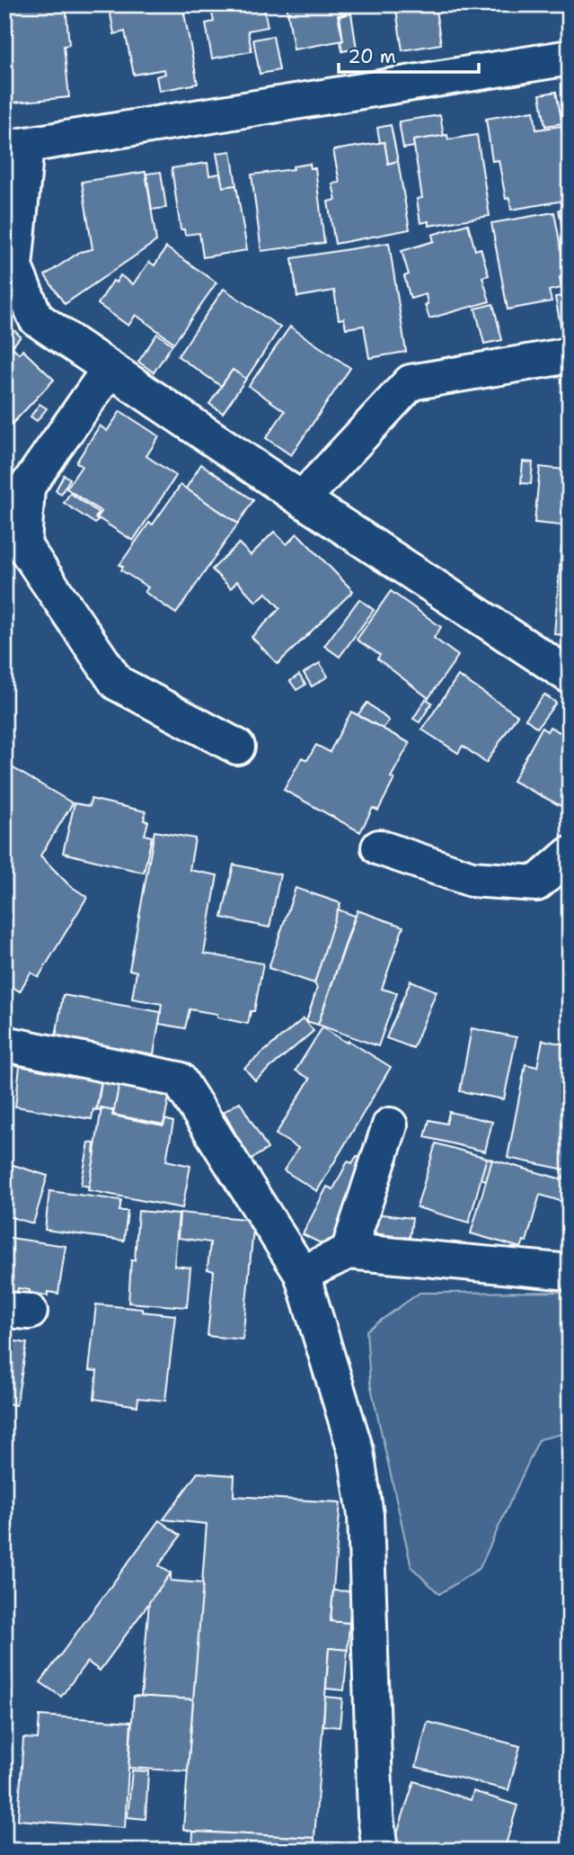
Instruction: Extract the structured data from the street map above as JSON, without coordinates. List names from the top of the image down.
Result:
{
  "scale_bar": "20 m"
}
